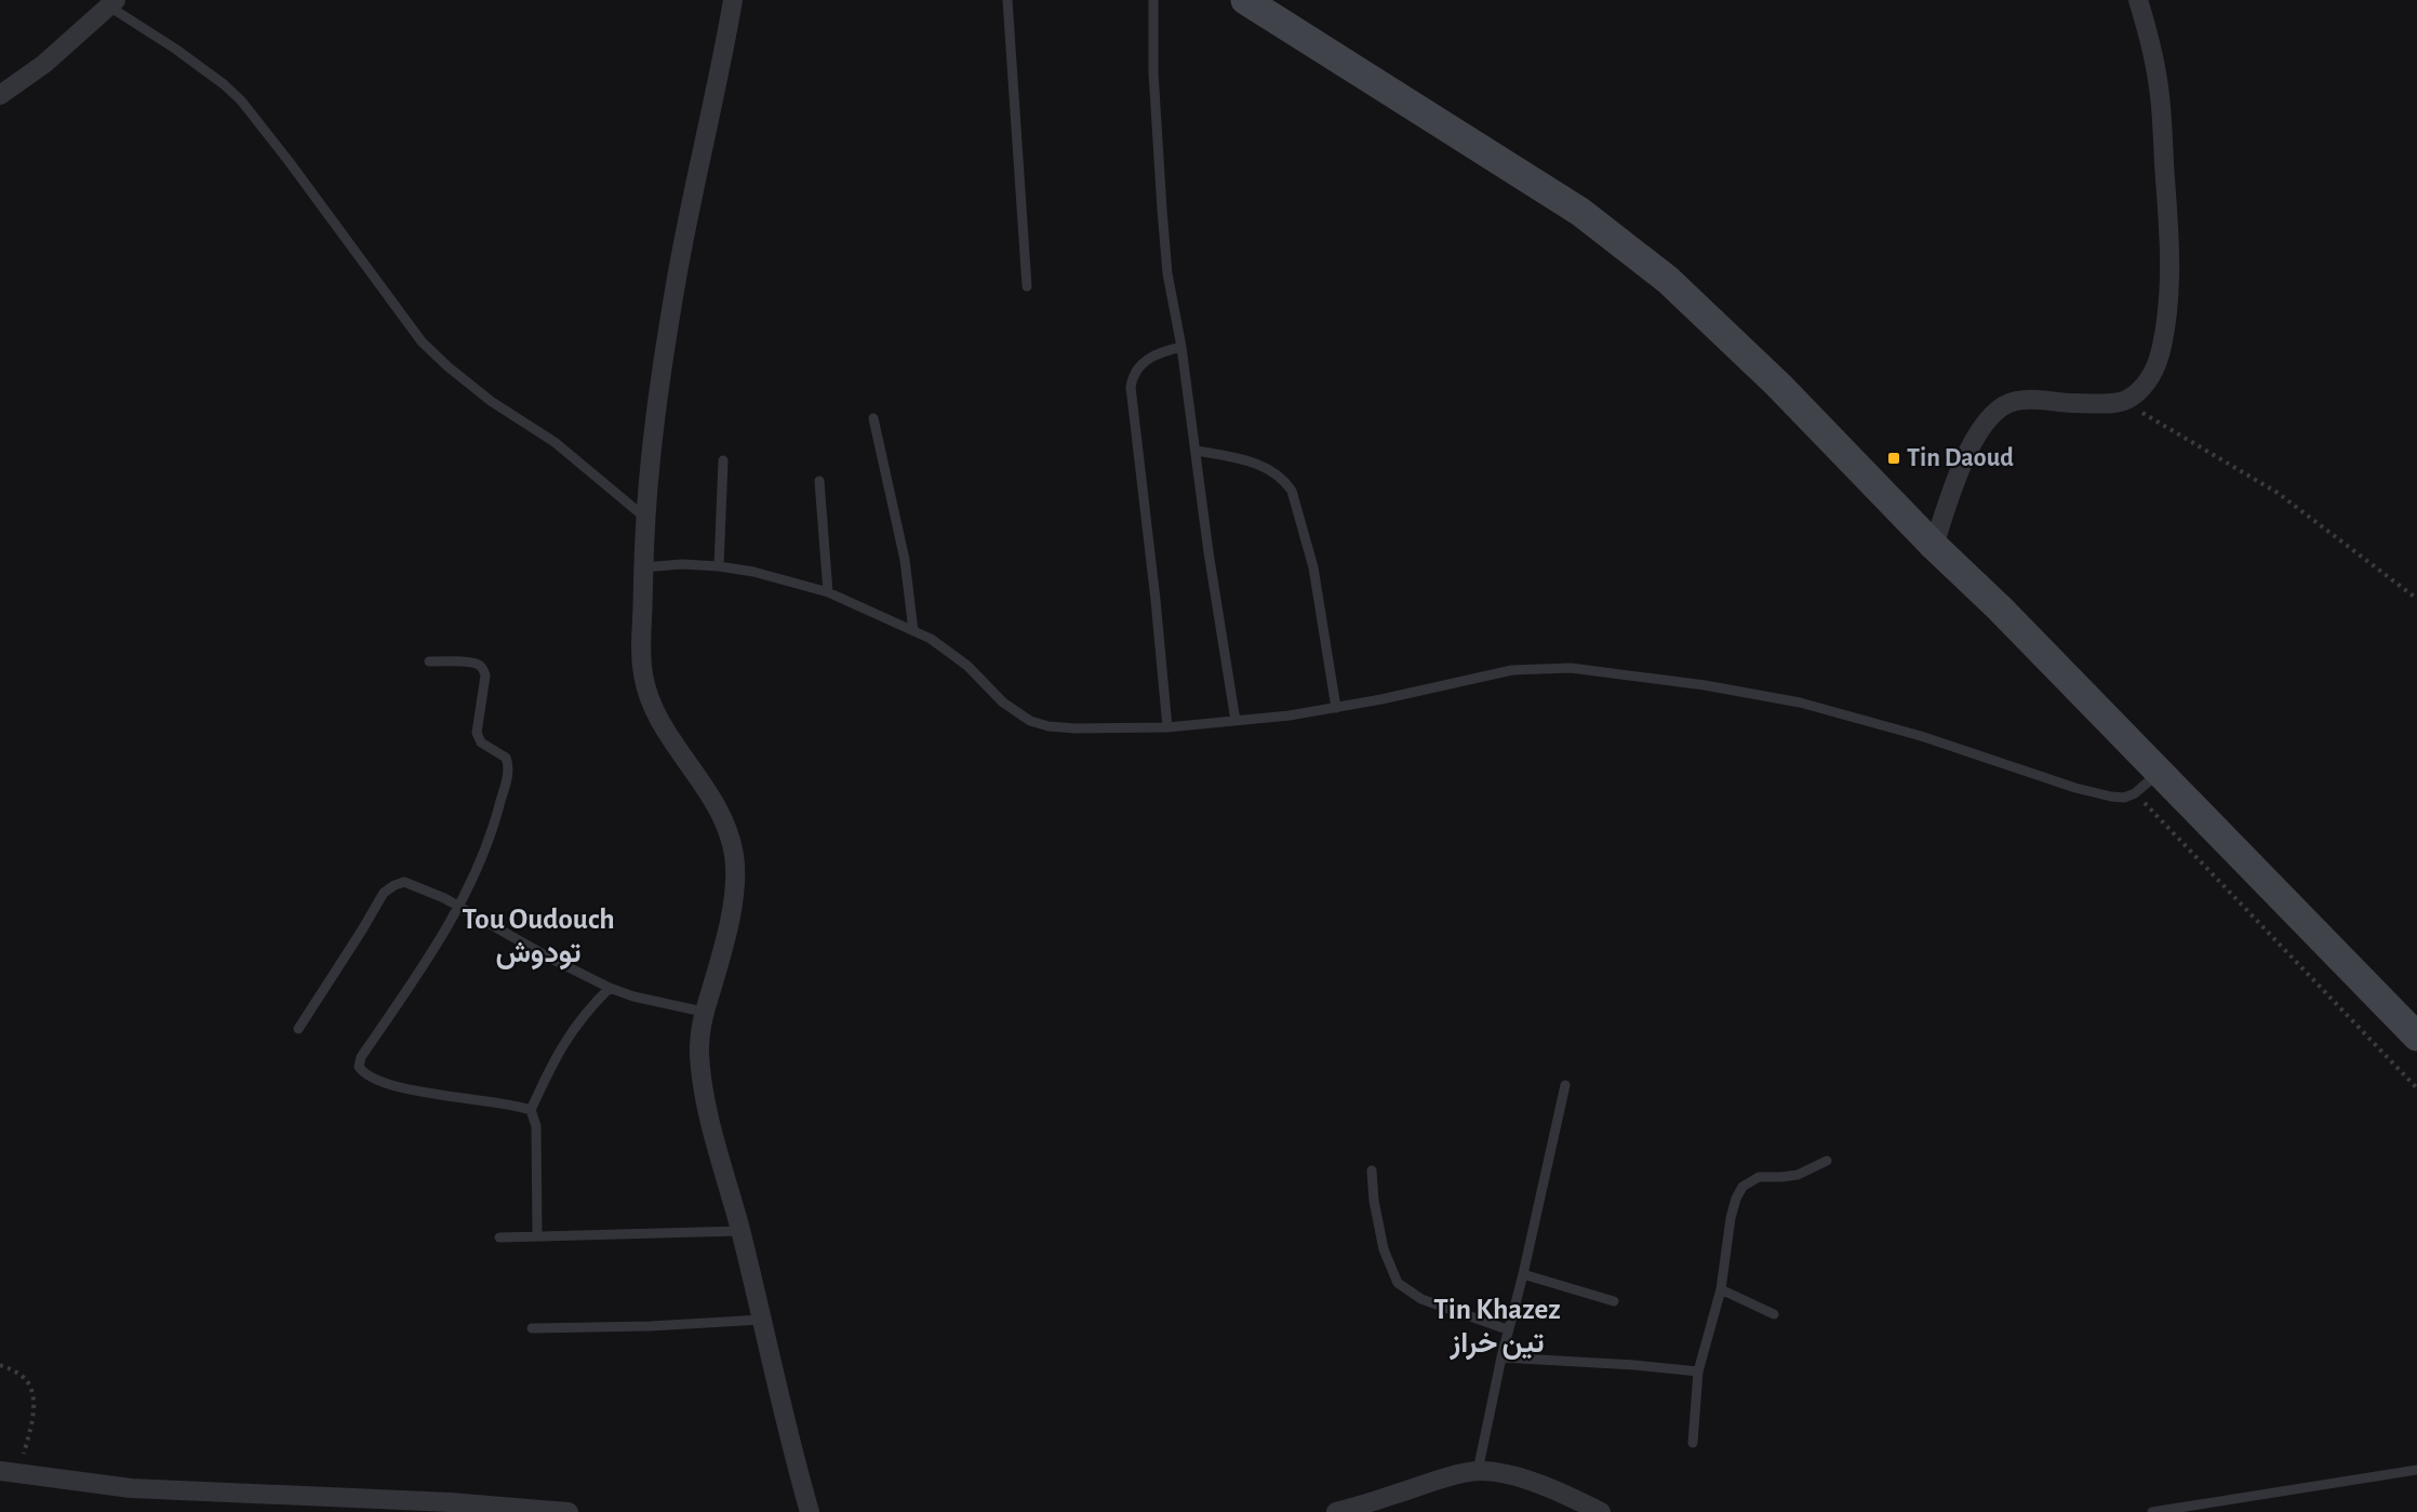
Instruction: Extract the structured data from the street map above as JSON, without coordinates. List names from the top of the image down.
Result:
{
  "districts": ["Tou Oudouch تودوش", "Tin Khazez تين خراز"],
  "places": {
    "transit": ["Tin Daoud"]
  }
}
